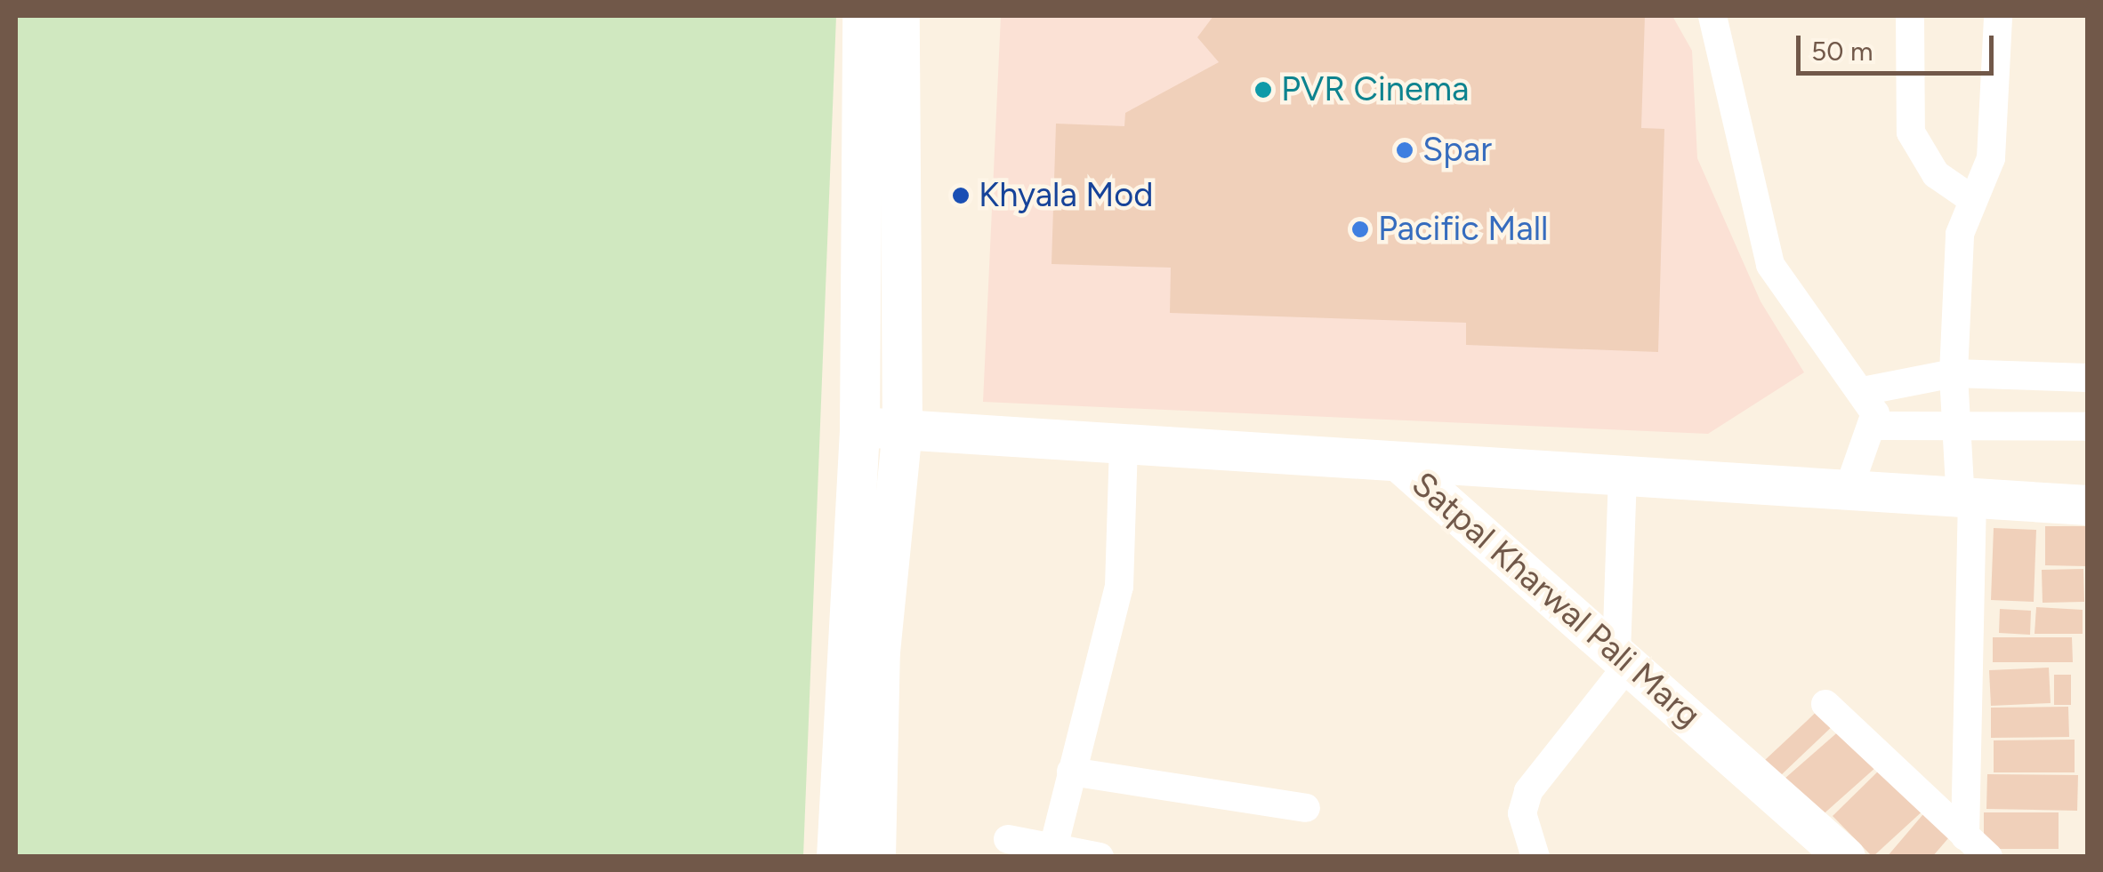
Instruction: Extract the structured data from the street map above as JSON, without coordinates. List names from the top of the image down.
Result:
{
  "streets": {
    "street": ["Satpal Kharwal Pali Marg"]
  },
  "places": [
    "PVR Cinema",
    "Spar",
    "Khyala Mod",
    "Pacific Mall"
  ],
  "scale_bar": "50 m"
}
